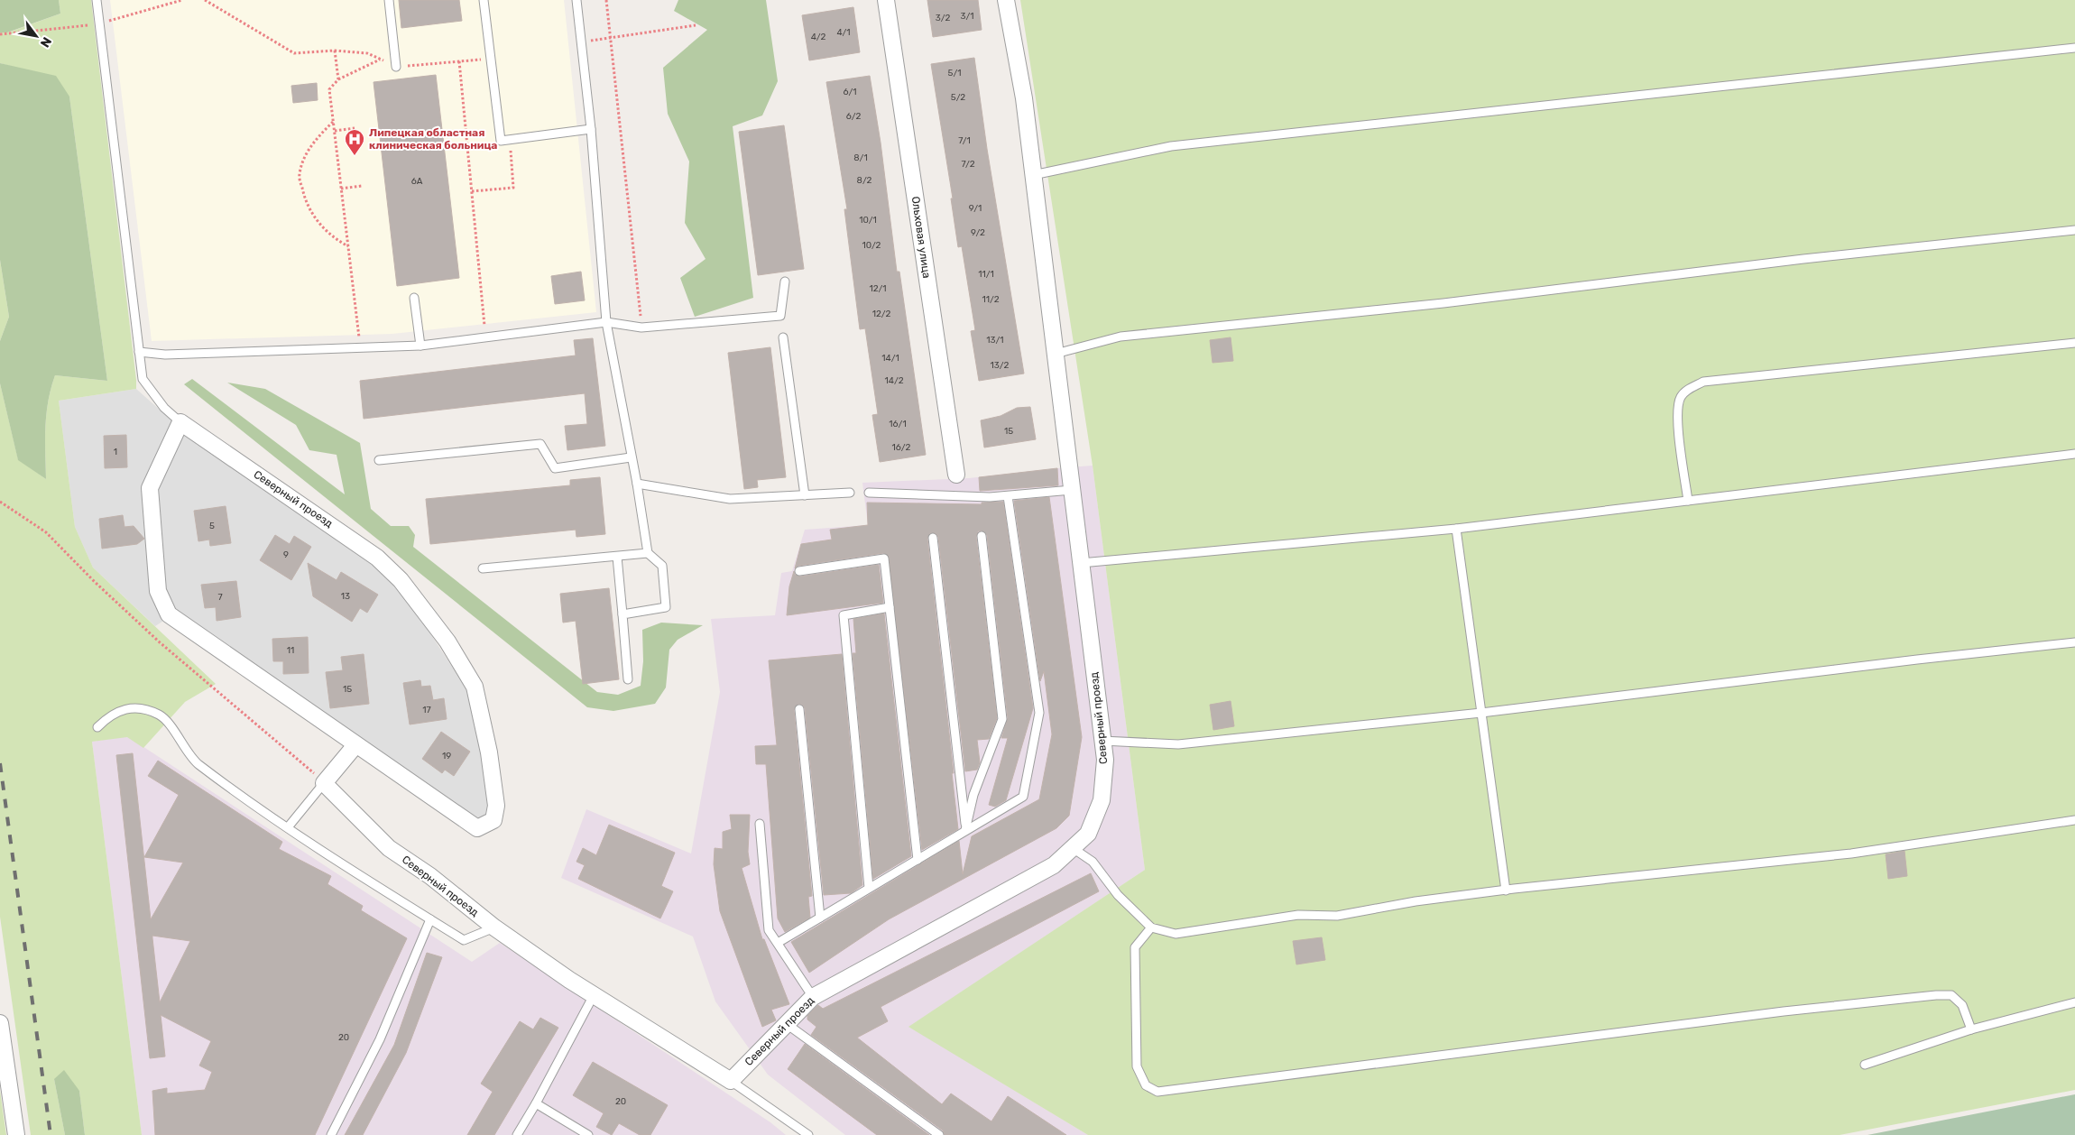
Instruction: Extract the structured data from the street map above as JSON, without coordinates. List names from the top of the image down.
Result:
{
  "streets": {
    "street": ["Ольховая улица", "Северный проезд"]
  },
  "places": {
    "hospital": ["Липецкая областная клиническая больница"]
  },
  "house_numbers": [
    "3/1",
    "3/2",
    "4/1",
    "4/2",
    "5/1",
    "6/1",
    "5/2",
    "6/2",
    "7/1",
    "8/1",
    "7/2",
    "8/2",
    "6А",
    "9/1",
    "10/1",
    "9/2",
    "10/2",
    "11/1",
    "12/1",
    "11/2",
    "12/2",
    "13/1",
    "14/1",
    "13/2",
    "14/2",
    "16/1",
    "15",
    "16/2",
    "1",
    "5",
    "9",
    "13",
    "7",
    "11",
    "15",
    "17",
    "19",
    "20",
    "20"
  ],
  "north": "bottom right"
}
